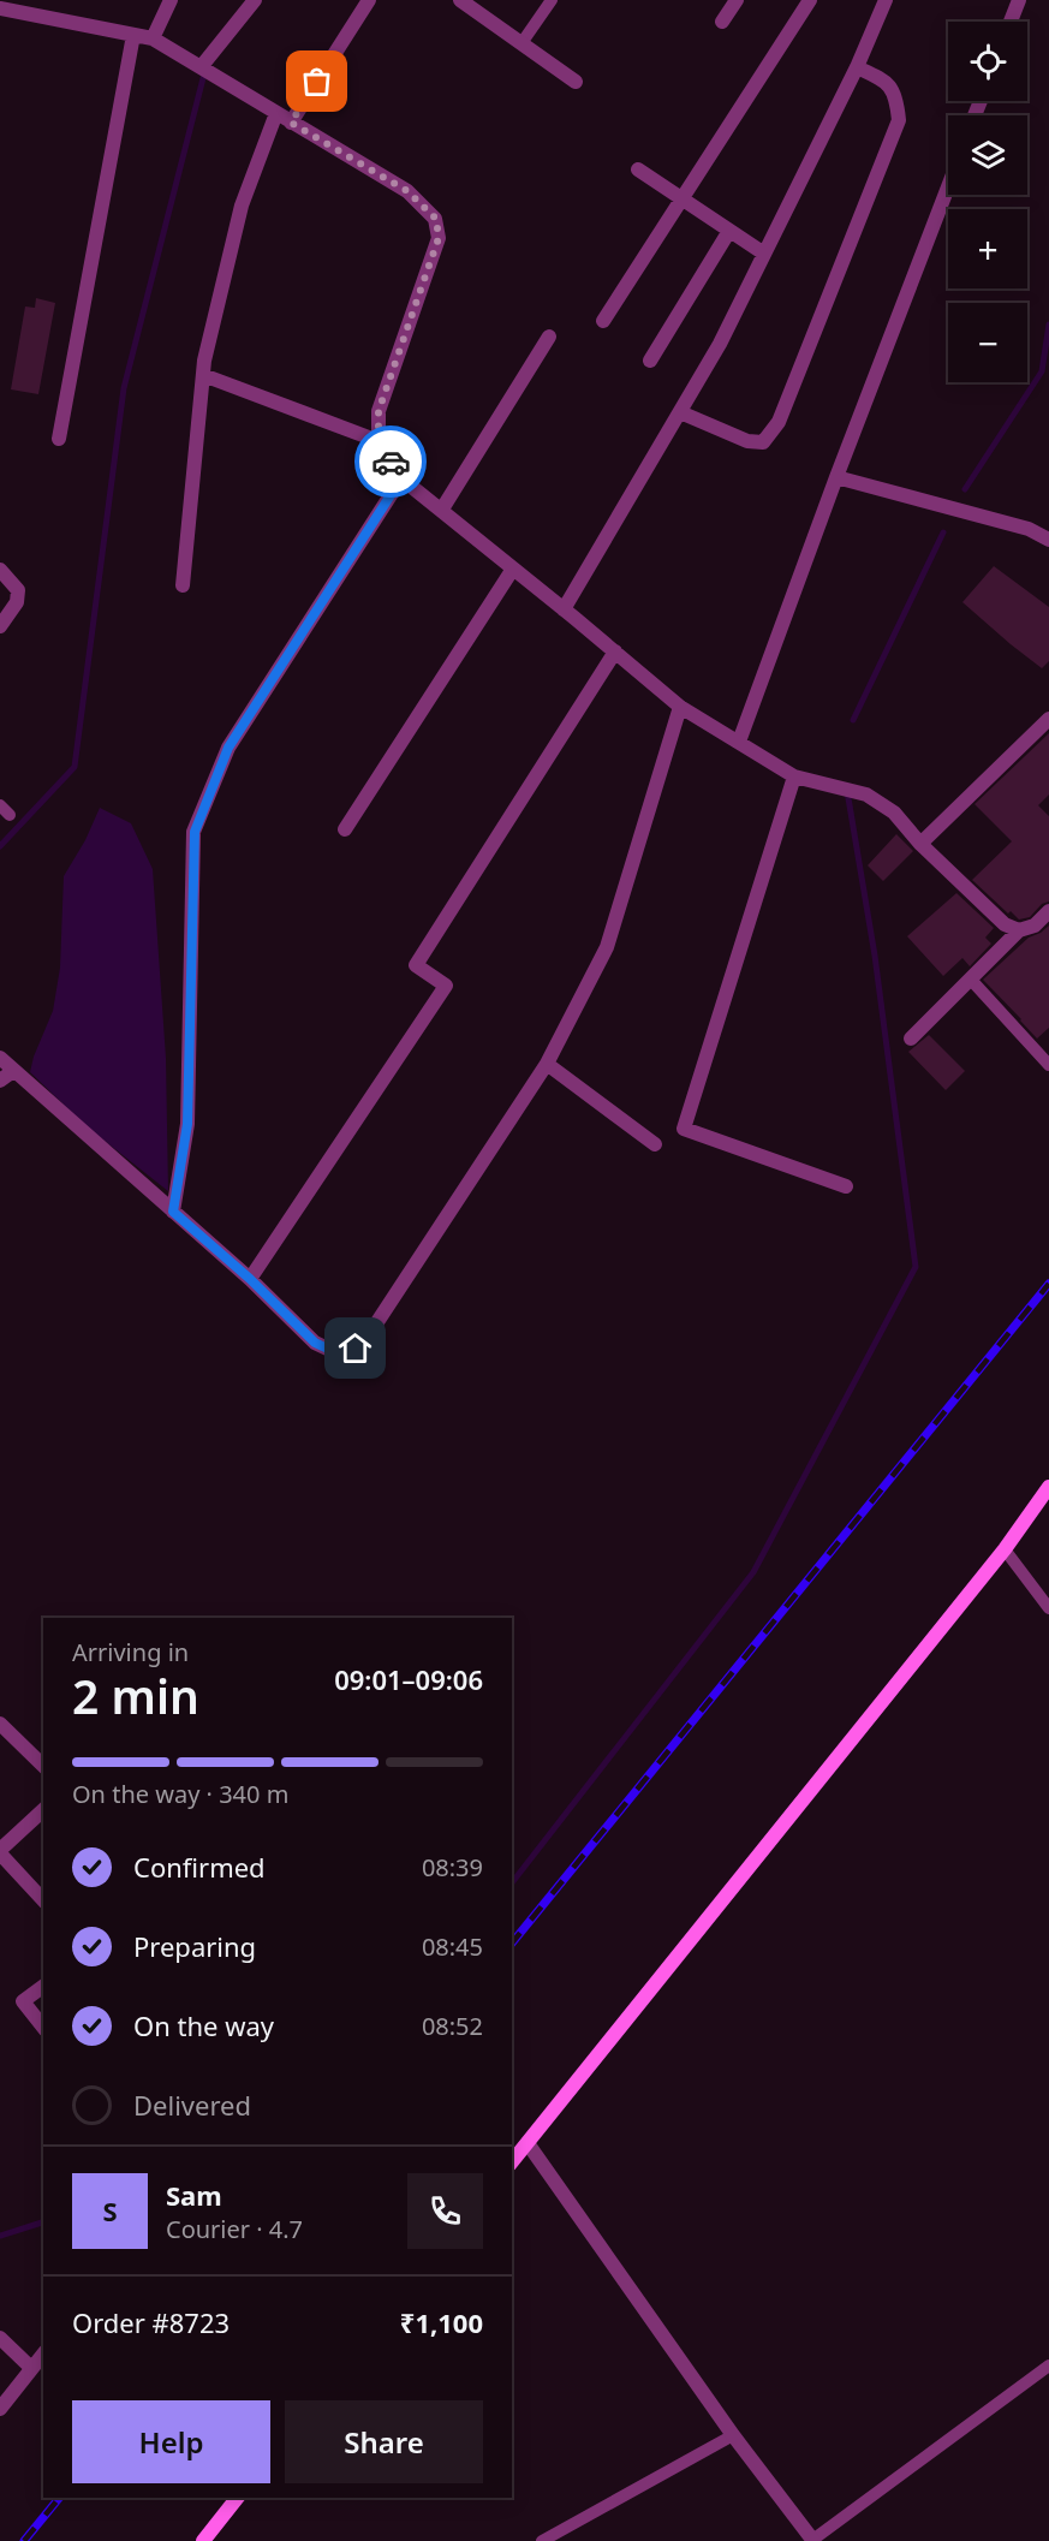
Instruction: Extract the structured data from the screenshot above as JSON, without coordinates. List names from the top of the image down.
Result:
{
  "page": {
    "map_buttons": ["+", "−"],
    "heading": ["2 min", "Arriving in", "09:01–09:06"],
    "panel": [
      "Sam",
      "Courier · 4.7",
      "Order #8723",
      "₹1,100"
    ],
    "bar": "On the way · 340 m",
    "list": [
      ["Confirmed", "08:39"],
      ["Preparing", "08:45"],
      ["On the way", "08:52"],
      "Delivered"
    ],
    "round": "S",
    "buttons": ["Help", "Share"]
  }
}
